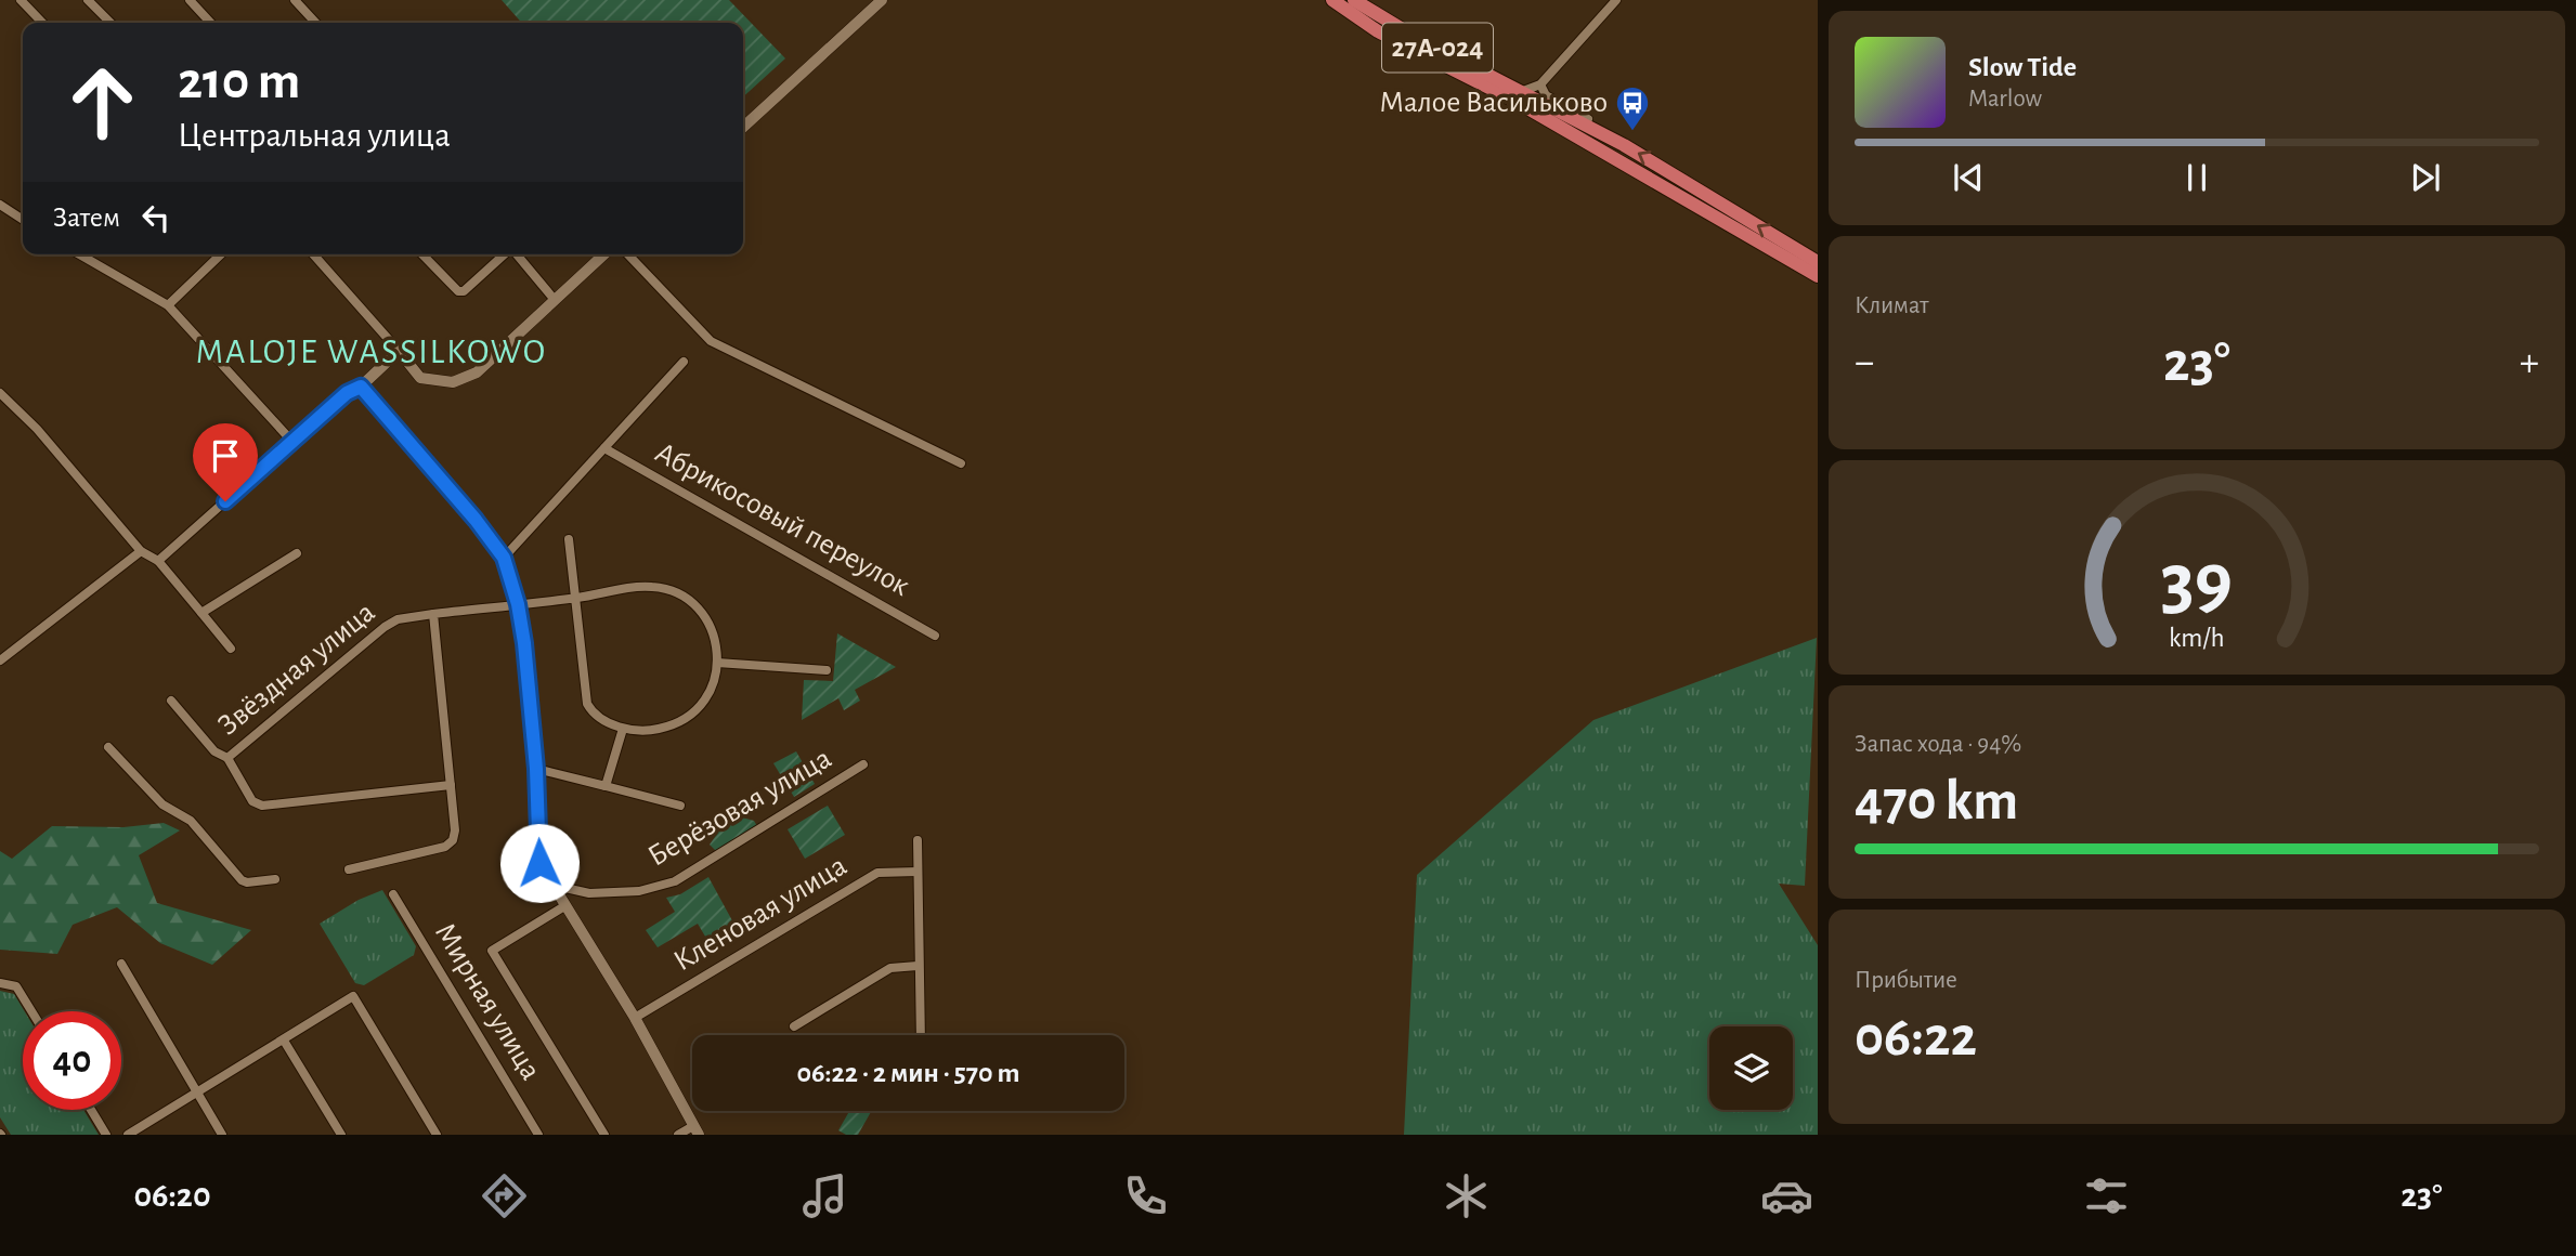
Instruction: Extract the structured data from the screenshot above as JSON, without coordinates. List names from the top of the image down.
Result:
{
  "streets": {
    "main road": ["27А-024"],
    "street": [
      "Абрикосовый переулок",
      "Звёздная улица",
      "Берёзовая улица",
      "Кленовая улица",
      "Мирная улица"
    ]
  },
  "districts": ["MALOJE WASSILKOWO"],
  "places": {
    "bus stop": ["Малое Васильково"]
  },
  "page": {
    "turn": ["210 m", "Центральная улица"],
    "song": ["Slow Tide", "Marlow"],
    "then": "Затем",
    "tile": [
      "Климат",
      ["Запас хода · 94%", "470 km"],
      ["Прибытие", "06:22"]
    ],
    "heat": ["−", "23°", "+"],
    "limit": "40",
    "trip": "06:22 · 2 мин · 570 m",
    "tabs": ["06:20", "23°"],
    "gauge": ["39", "km/h"]
  }
}
